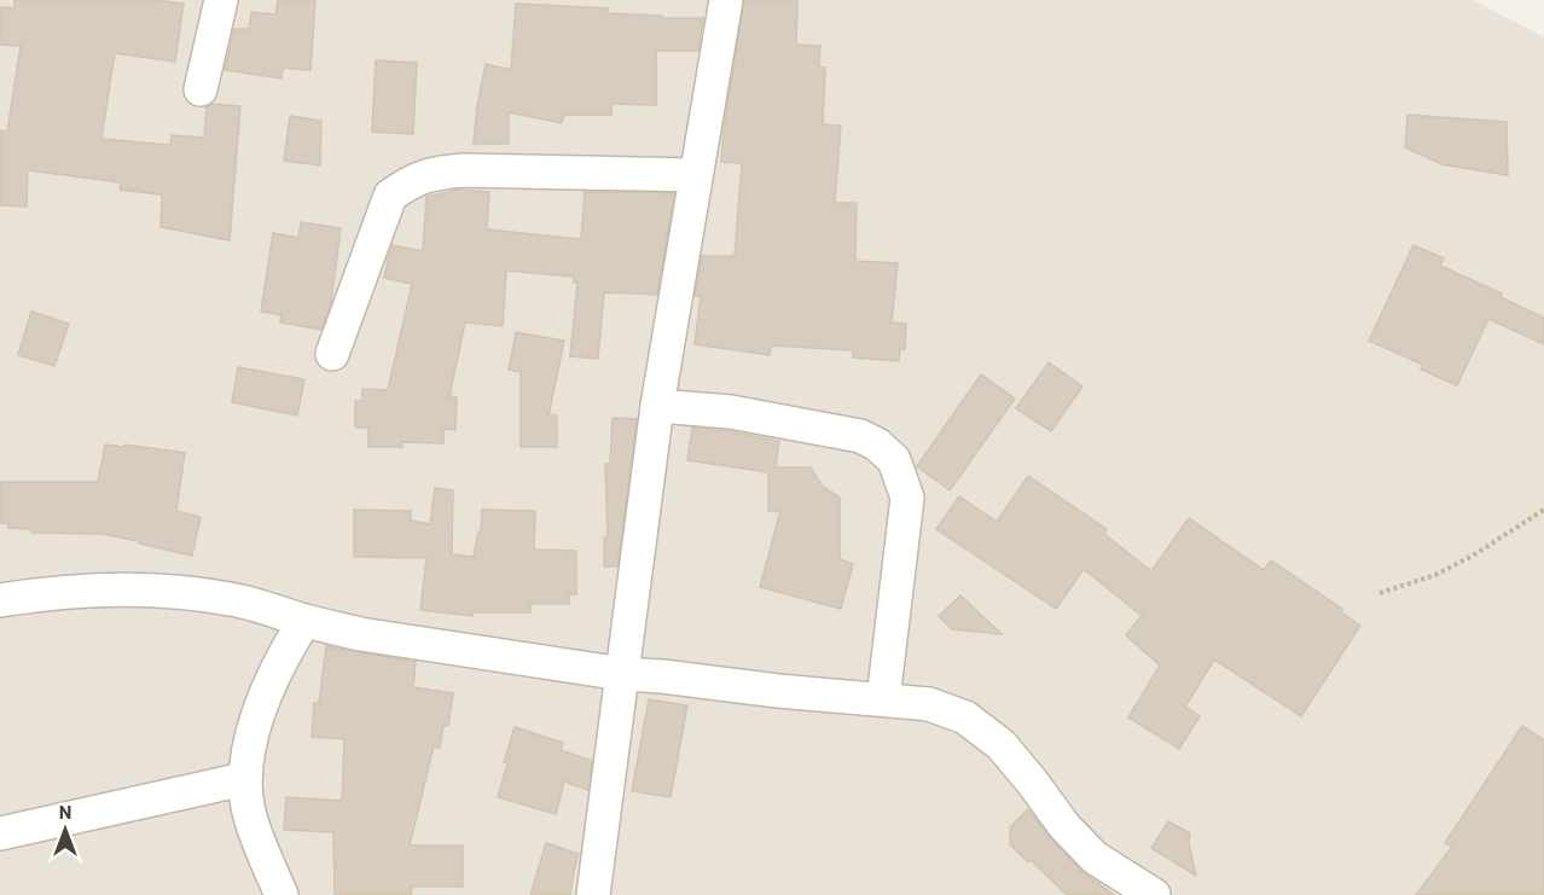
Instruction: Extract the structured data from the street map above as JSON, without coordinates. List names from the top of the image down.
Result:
{
  "north": "top"
}
